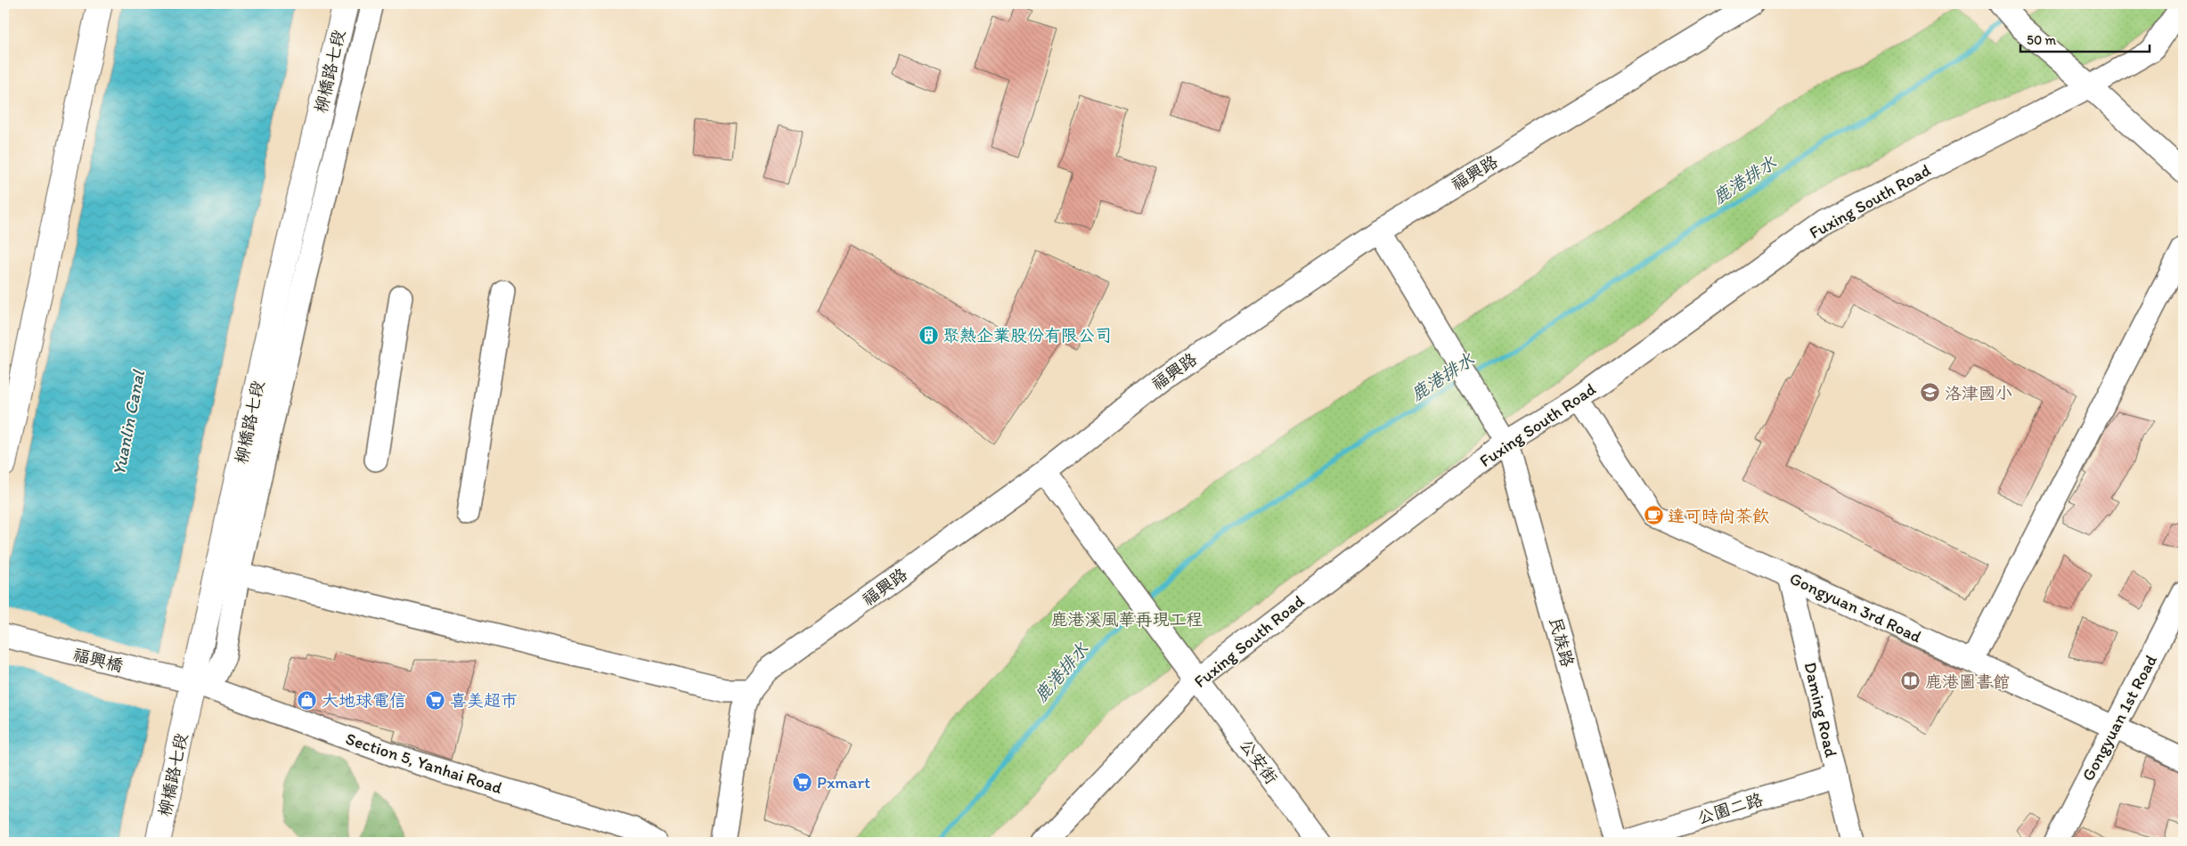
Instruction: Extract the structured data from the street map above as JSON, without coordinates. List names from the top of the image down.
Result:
{
  "streets": {
    "main road": ["柳橋路七段"],
    "street": [
      "福興路",
      "Fuxing South Road",
      "Gongyuan 3rd Road",
      "民族路",
      "福興橋",
      "Daming Road",
      "Gongyuan 1st Road",
      "公安街",
      "Section 5, Yanhai Road",
      "公園二路"
    ]
  },
  "crossings": [
    ["柳橋路七段", "福興橋"],
    ["柳橋路七段", "Section 5, Yanhai Road"],
    ["福興路", "民族路"],
    ["福興路", "公安街"],
    ["Fuxing South Road", "Gongyuan 3rd Road"],
    ["Fuxing South Road", "民族路"],
    ["Fuxing South Road", "公安街"],
    ["Gongyuan 3rd Road", "Daming Road"],
    ["Gongyuan 3rd Road", "Gongyuan 1st Road"],
    ["福興橋", "Section 5, Yanhai Road"],
    ["Daming Road", "公園二路"]
  ],
  "water": ["鹿港排水", "Yuanlin Canal"],
  "parks": ["鹿港溪風華再現工程"],
  "places": {
    "building": ["聚熱企業股份有限公司"],
    "school or university": ["洛津國小"],
    "cafe": ["達可時尚茶飲"],
    "library": ["鹿港圖書館"],
    "shop": ["大地球電信"],
    "supermarket": ["喜美超市", "Pxmart"]
  },
  "scale_bar": "50 m"
}
